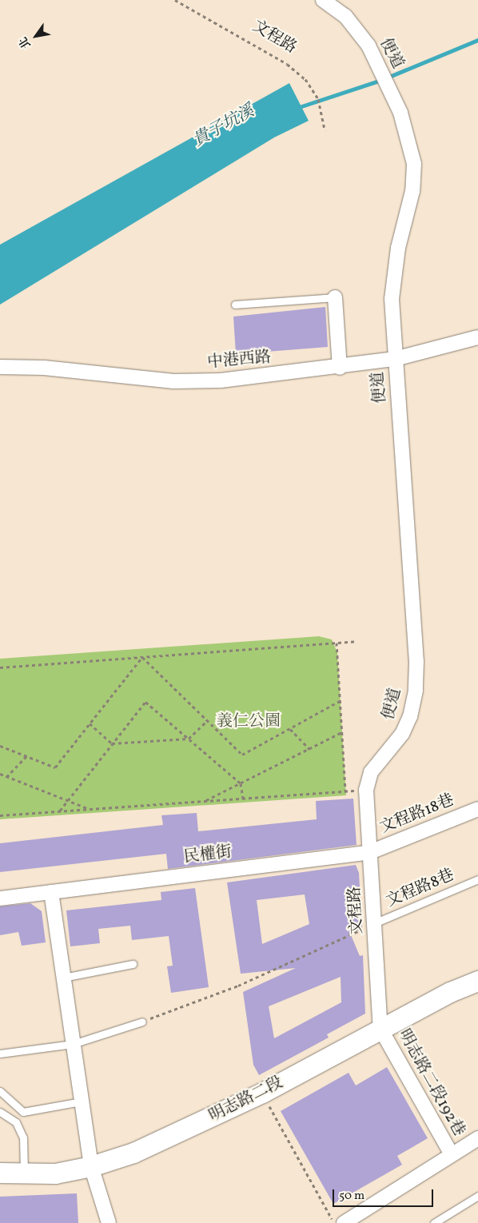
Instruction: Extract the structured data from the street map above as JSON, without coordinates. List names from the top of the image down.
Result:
{
  "streets": {
    "main road": ["明志路二段"],
    "street": [
      "文程路",
      "便道",
      "中港西路",
      "文程路18巷",
      "民權街",
      "明志路二段192巷"
    ],
    "lane": ["文程路8巷"]
  },
  "crossings": [
    ["文程路", "便道"],
    ["文程路", "文程路18巷"],
    ["文程路", "民權街"],
    ["文程路", "文程路8巷"],
    ["文程路", "明志路二段192巷"],
    ["文程路", "明志路二段"],
    ["便道", "中港西路"],
    ["文程路18巷", "民權街"],
    ["明志路二段192巷", "明志路二段"]
  ],
  "water": ["貴子坑溪"],
  "parks": ["義仁公園"],
  "scale_bar": "50 m",
  "north": "bottom left"
}
